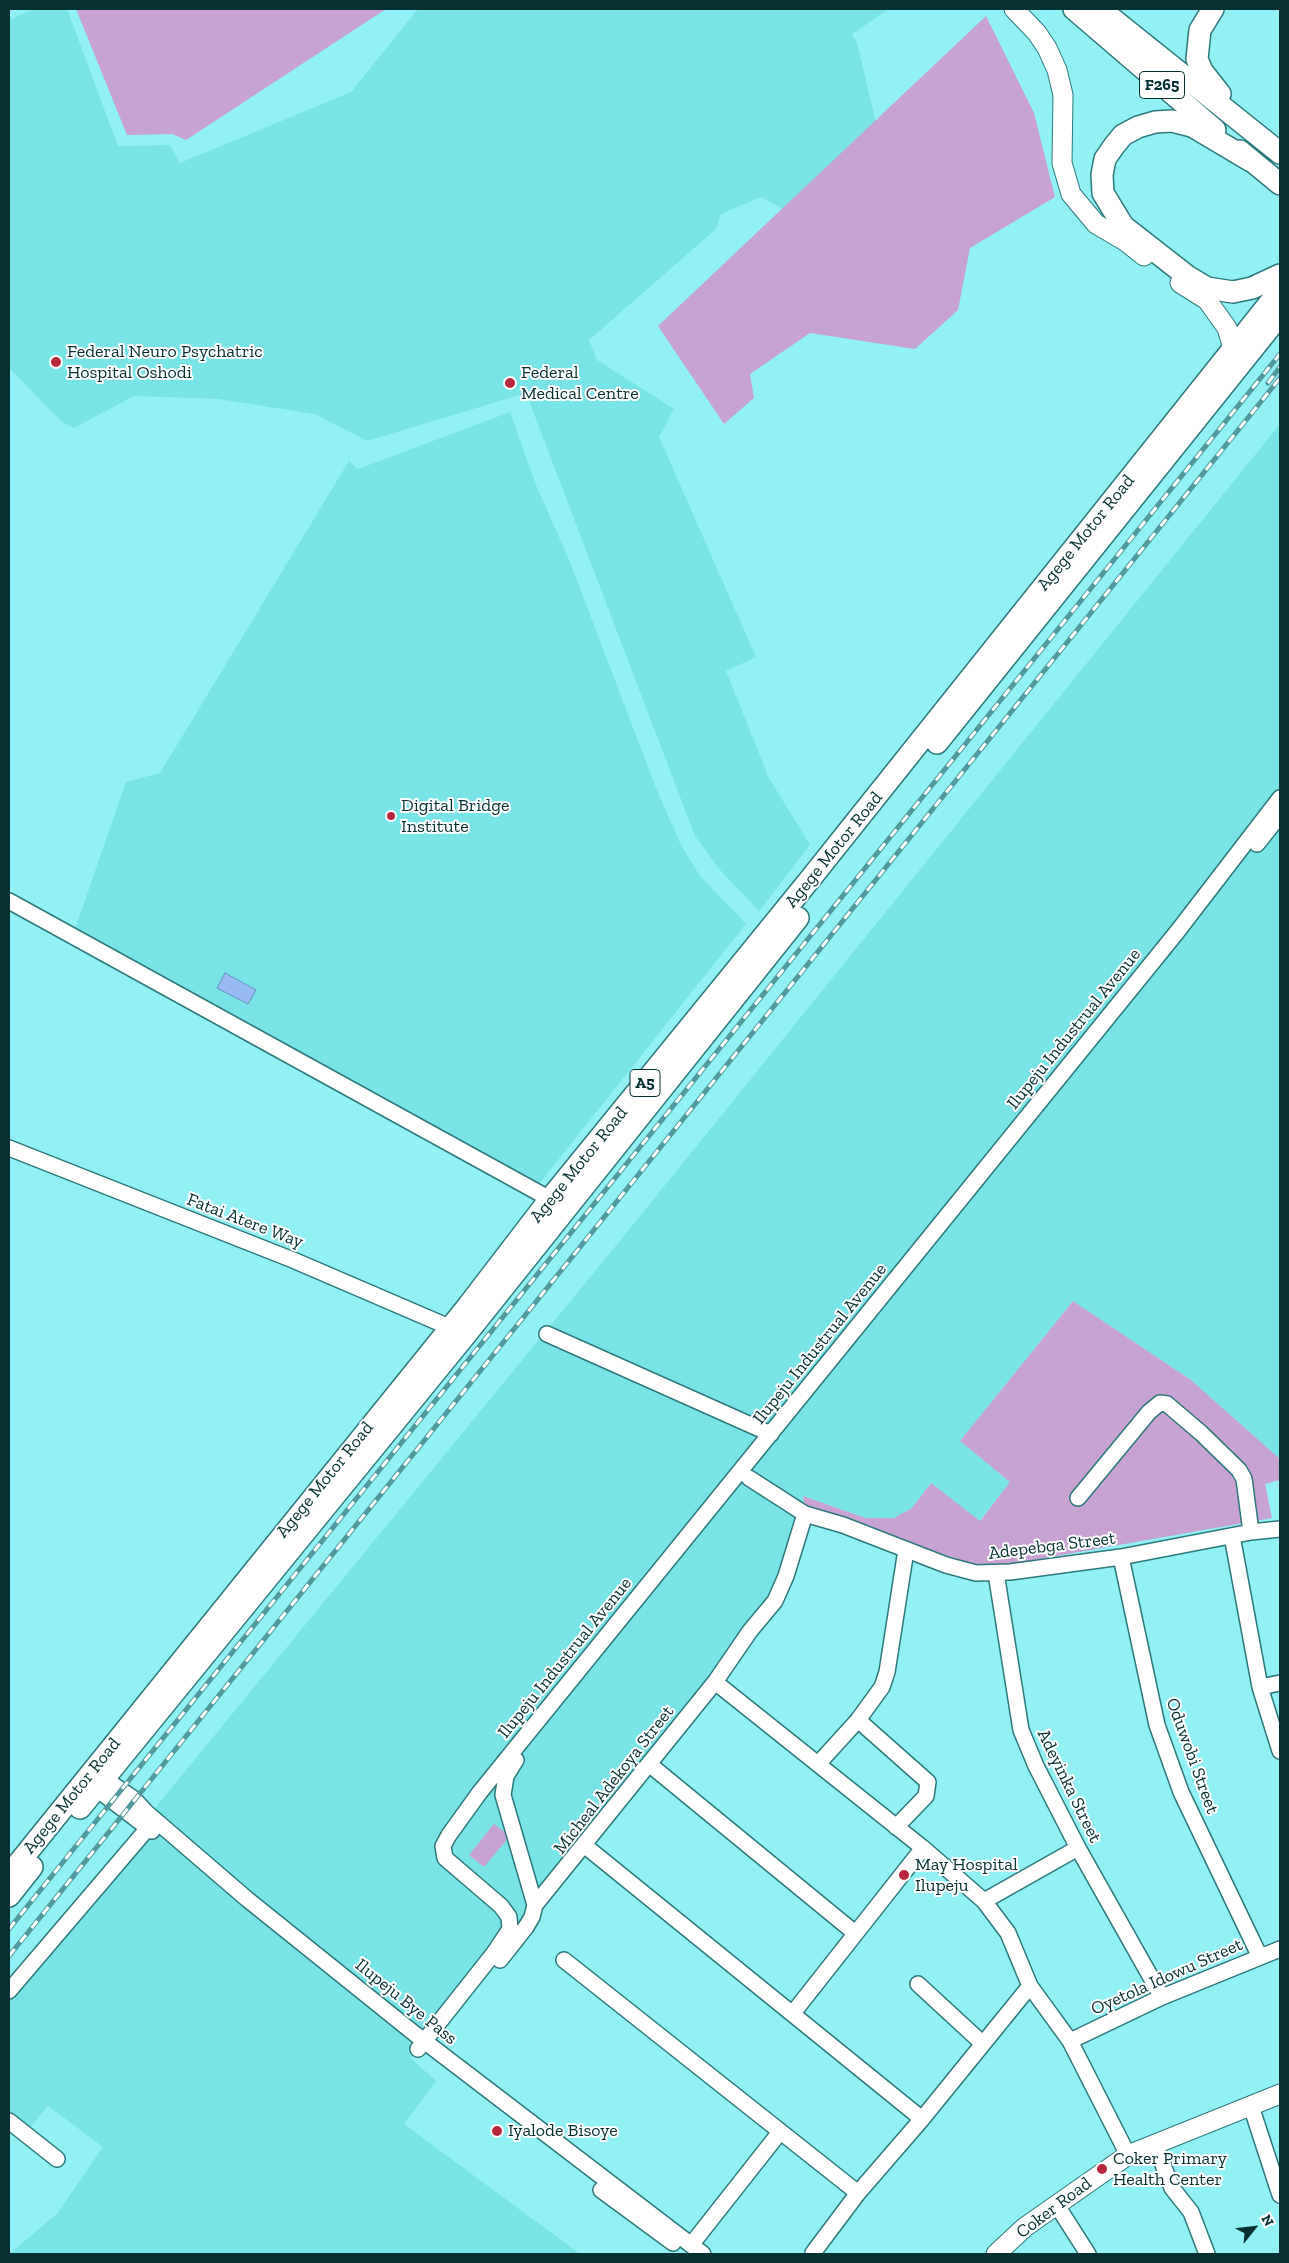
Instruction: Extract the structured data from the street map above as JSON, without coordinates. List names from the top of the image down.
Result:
{
  "streets": {
    "highway": ["F265", "Agege Motor Road", "A5"],
    "main road": ["Coker Road"],
    "street": [
      "Ilupeju Industrual Avenue",
      "Fatai Atere Way",
      "Adepebga Street",
      "Oduwobi Street",
      "Micheal Adekoya Street",
      "Adeyinka Street",
      "Oyetola Idowu Street",
      "Ilupeju Bye Pass"
    ]
  },
  "crossings": [
    ["Agege Motor Road", "Fatai Atere Way"],
    ["Agege Motor Road", "Ilupeju Bye Pass"],
    ["Ilupeju Industrual Avenue", "Adepebga Street"],
    ["Ilupeju Industrual Avenue", "Micheal Adekoya Street"],
    ["Ilupeju Industrual Avenue", "Ilupeju Bye Pass"],
    ["Adepebga Street", "Oduwobi Street"],
    ["Adepebga Street", "Micheal Adekoya Street"],
    ["Adepebga Street", "Adeyinka Street"],
    ["Oduwobi Street", "Oyetola Idowu Street"],
    ["Micheal Adekoya Street", "Ilupeju Bye Pass"],
    ["Adeyinka Street", "Oyetola Idowu Street"]
  ],
  "places": [
    "Federal Neuro Psychatric Hospital Oshodi",
    "Federal Medical Centre",
    "Digital Bridge Institute",
    "May Hospital Ilupeju",
    "Iyalode Bisoye",
    "Coker Primary Health Center"
  ],
  "north": "top right"
}
